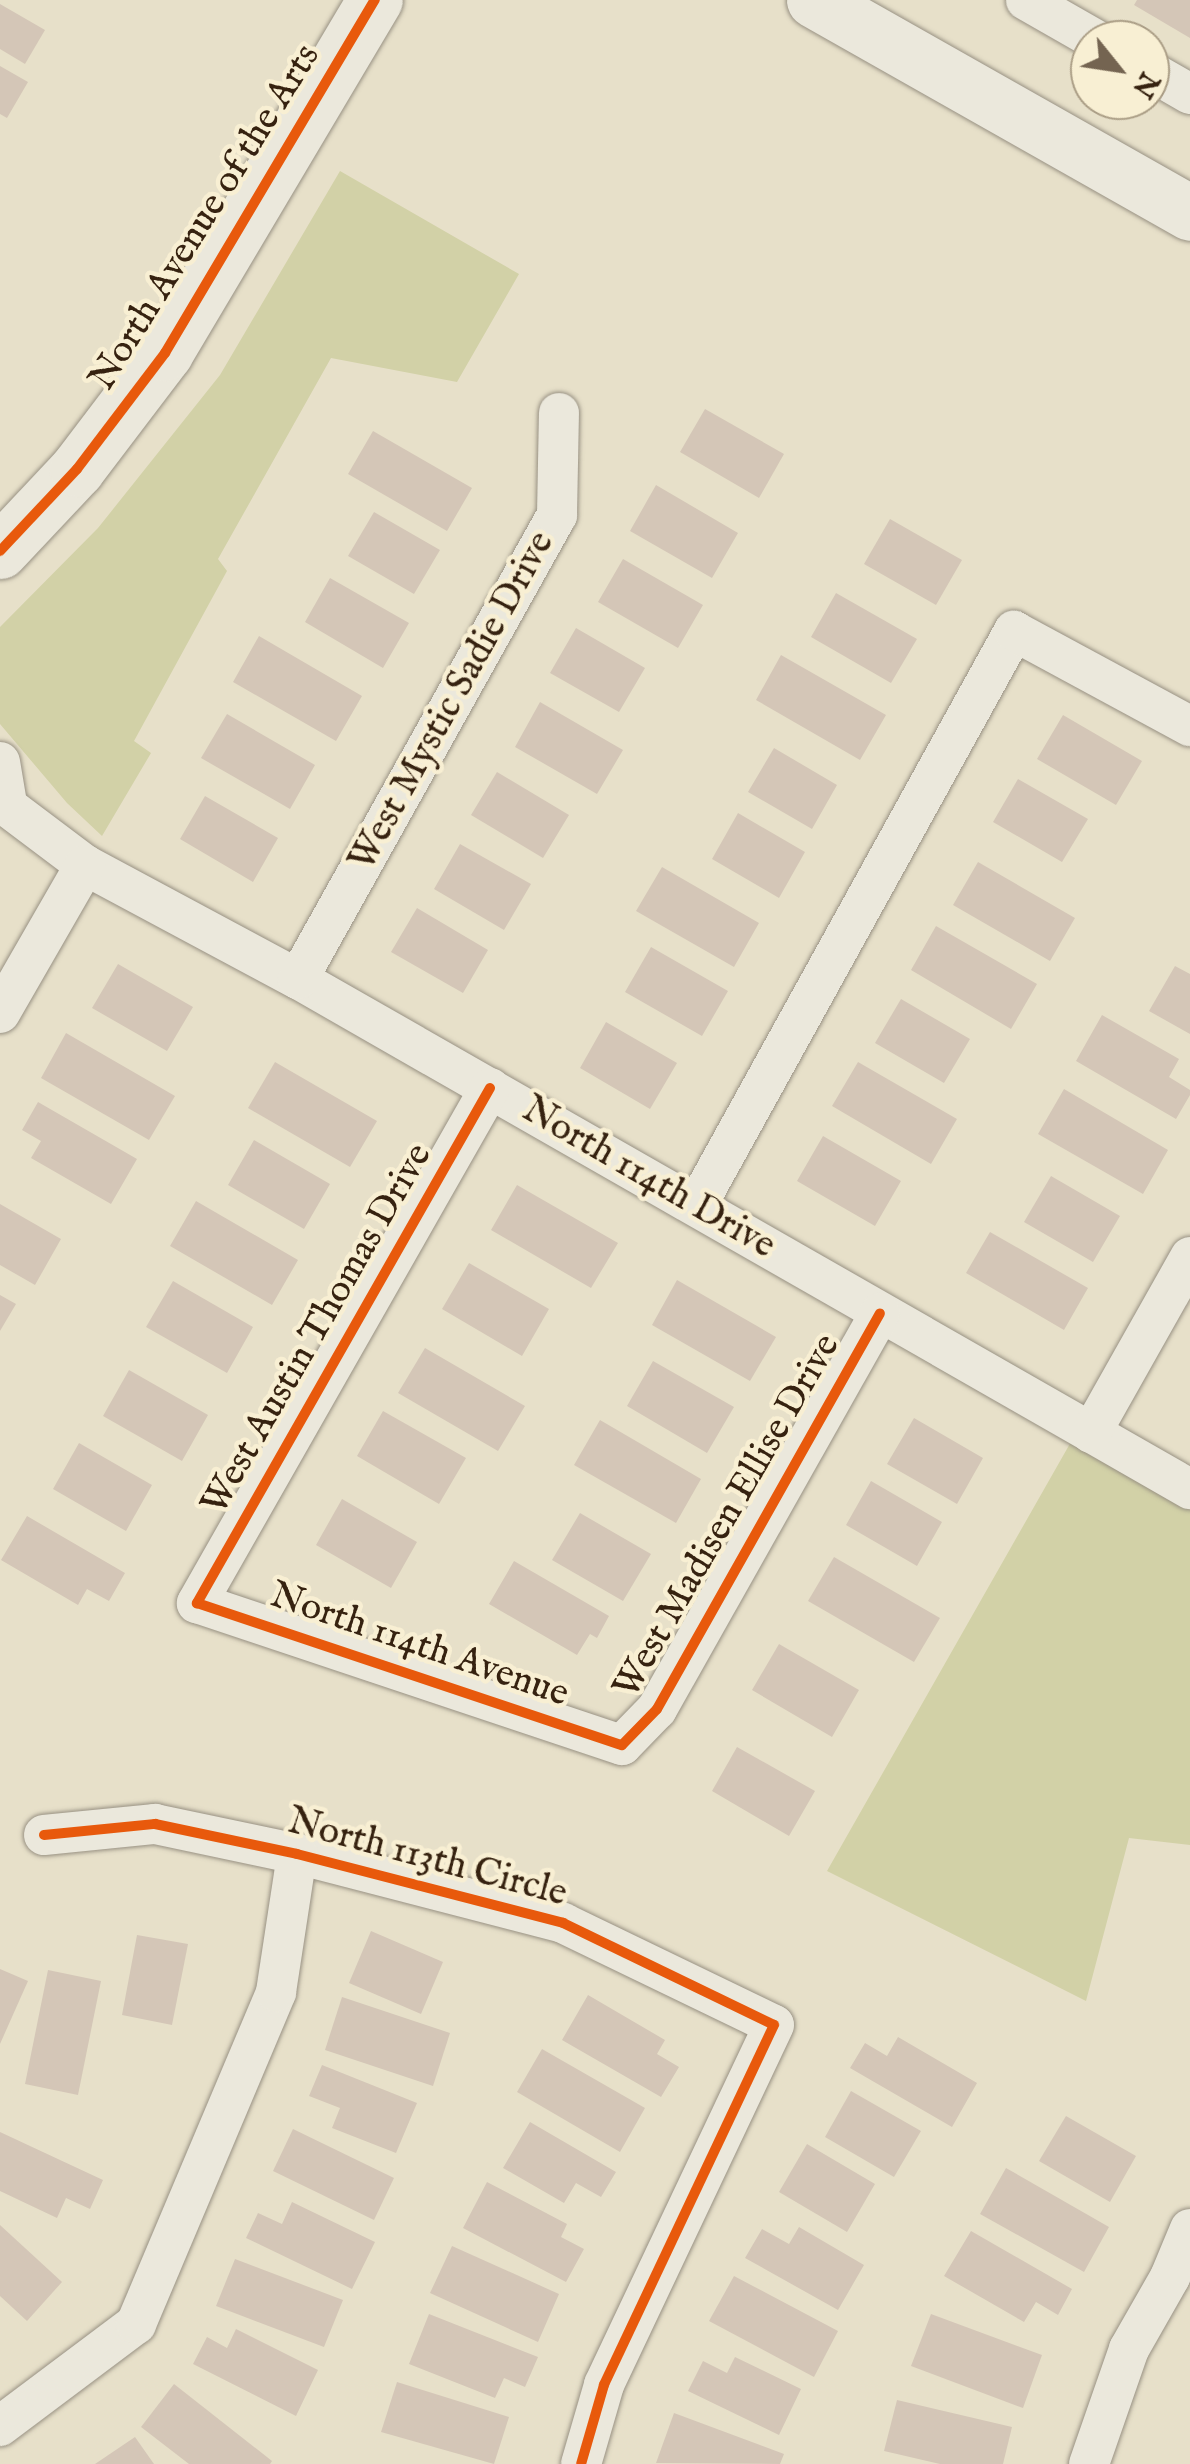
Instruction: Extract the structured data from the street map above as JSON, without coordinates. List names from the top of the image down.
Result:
{
  "streets": {
    "street": [
      "North Avenue of the Arts",
      "West Mystic Sadie Drive",
      "North 114th Drive",
      "West Austin Thomas Drive",
      "West Madisen Ellise Drive",
      "North 114th Avenue",
      "North 113th Circle"
    ]
  },
  "crossings": [
    ["West Mystic Sadie Drive", "North 114th Drive"],
    ["North 114th Drive", "West Austin Thomas Drive"],
    ["North 114th Drive", "West Madisen Ellise Drive"],
    ["West Austin Thomas Drive", "North 114th Avenue"],
    ["West Madisen Ellise Drive", "North 114th Avenue"]
  ],
  "north": "bottom right"
}
